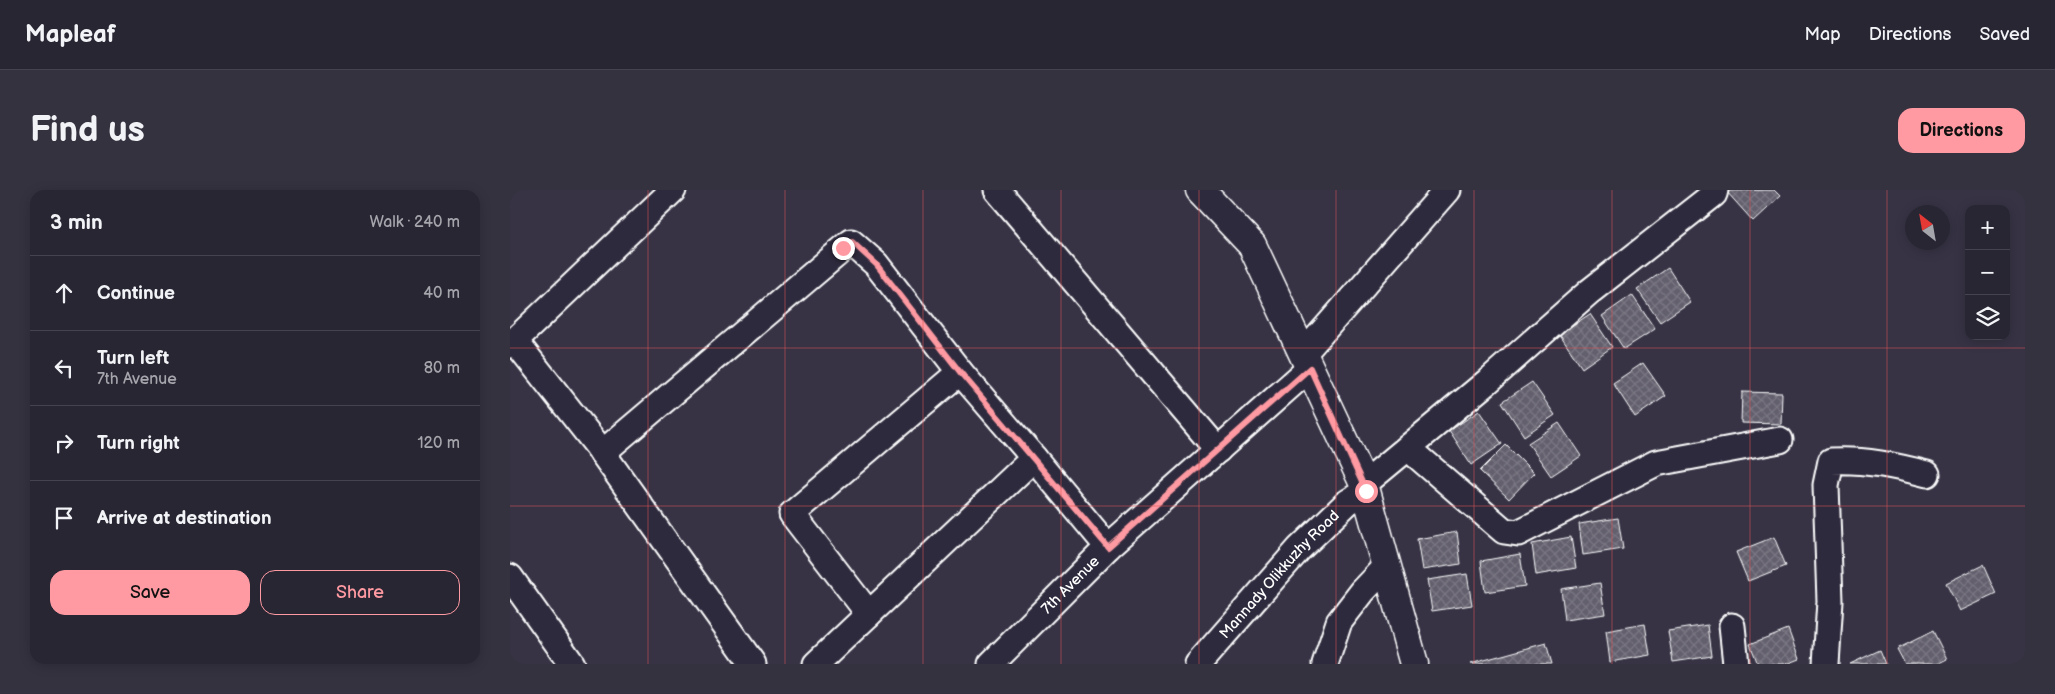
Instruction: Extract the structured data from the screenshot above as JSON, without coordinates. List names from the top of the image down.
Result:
{
  "streets": {
    "street": ["Mannady Olikkuzhy Road", "7th Avenue"]
  },
  "north": "top left",
  "page": {
    "header": "Mapleaf",
    "nav": ["Map", "Directions", "Saved"],
    "buttons": [
      "Directions",
      ["Save", "Share"]
    ],
    "title": "Find us",
    "heading": ["3 min", "Walk · 240 m"],
    "map_buttons": ["+", "−"],
    "list": [
      ["Continue", "40 m"],
      ["Turn left", "7th Avenue", "80 m"],
      ["Turn right", "120 m"],
      "Arrive at destination"
    ]
  }
}
